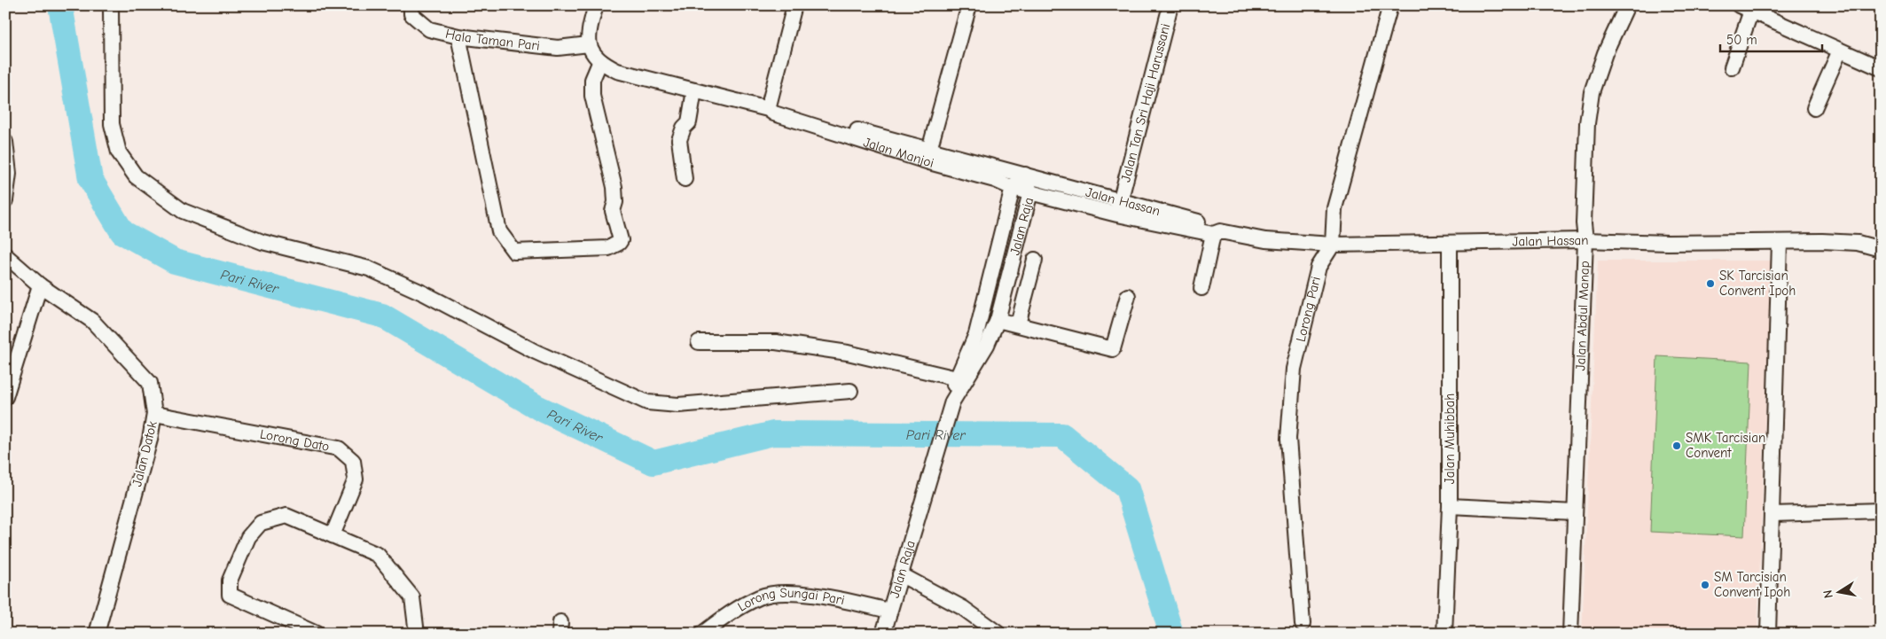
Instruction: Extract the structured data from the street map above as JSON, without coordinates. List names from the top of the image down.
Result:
{
  "streets": {
    "street": [
      "Hala Taman Pari",
      "Jalan Tan Sri Haji Harussani",
      "Jalan Manjoi",
      "Jalan Hassan",
      "Jalan Raja",
      "Lorong Pari",
      "Jalan Abdul Manap",
      "Jalan Muhibbah",
      "Lorong Dato",
      "Jalan Datok",
      "Lorong Sungai Pari"
    ]
  },
  "crossings": [
    ["Jalan Tan Sri Haji Harussani", "Jalan Hassan"],
    ["Jalan Manjoi", "Jalan Hassan"],
    ["Jalan Manjoi", "Jalan Raja"],
    ["Jalan Hassan", "Jalan Raja"],
    ["Jalan Hassan", "Lorong Pari"],
    ["Jalan Hassan", "Jalan Abdul Manap"],
    ["Jalan Hassan", "Jalan Muhibbah"],
    ["Jalan Raja", "Lorong Sungai Pari"],
    ["Lorong Dato", "Jalan Datok"]
  ],
  "water": ["Pari River"],
  "places": ["SK Tarcisian Convent Ipoh", "SMK Tarcisian Convent", "SM Tarcisian Convent Ipoh"],
  "scale_bar": "50 m",
  "north": "left"
}
